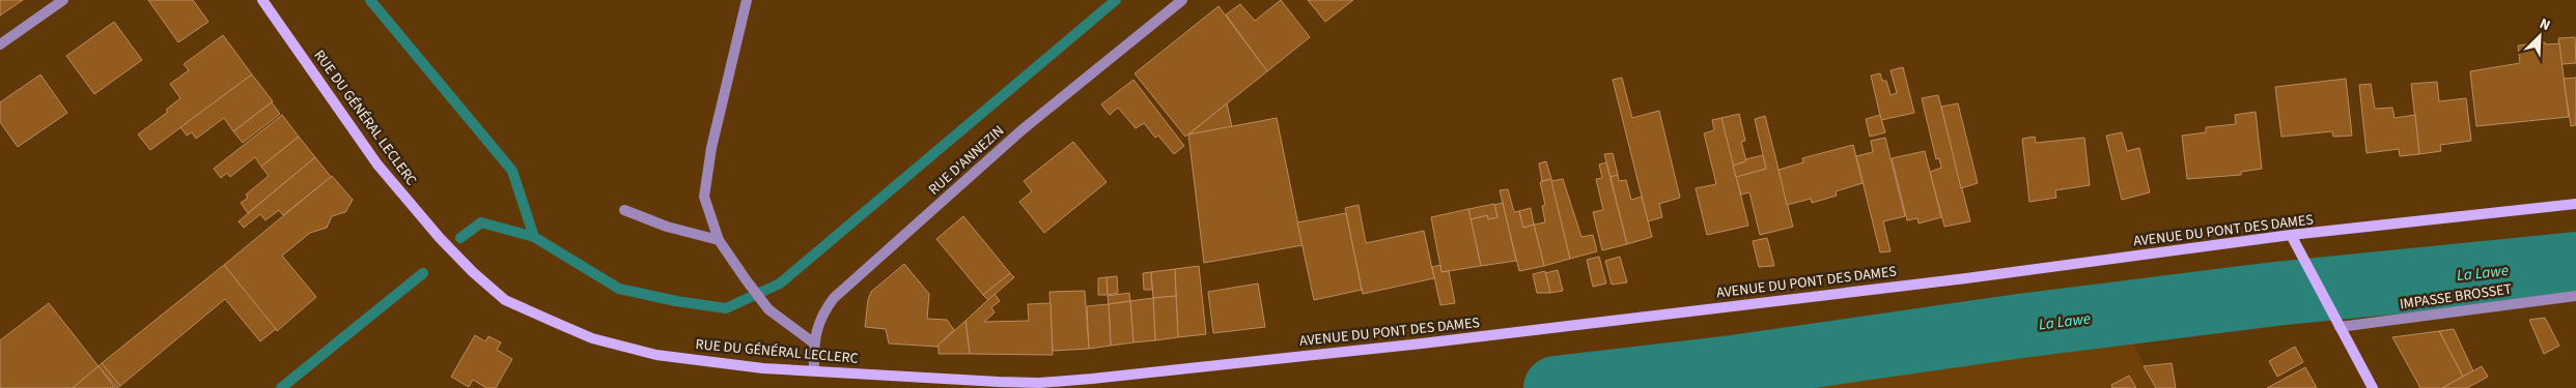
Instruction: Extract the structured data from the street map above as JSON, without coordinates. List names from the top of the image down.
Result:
{
  "streets": {
    "street": [
      "RUE DU GÉNÉRAL LECLERC",
      "RUE D'ANNEZIN",
      "AVENUE DU PONT DES DAMES",
      "IMPASSE BROSSET"
    ]
  },
  "crossings": [
    ["RUE DU GÉNÉRAL LECLERC", "RUE D'ANNEZIN"],
    ["RUE DU GÉNÉRAL LECLERC", "AVENUE DU PONT DES DAMES"]
  ],
  "water": ["La Lawe"],
  "north": "top right"
}
